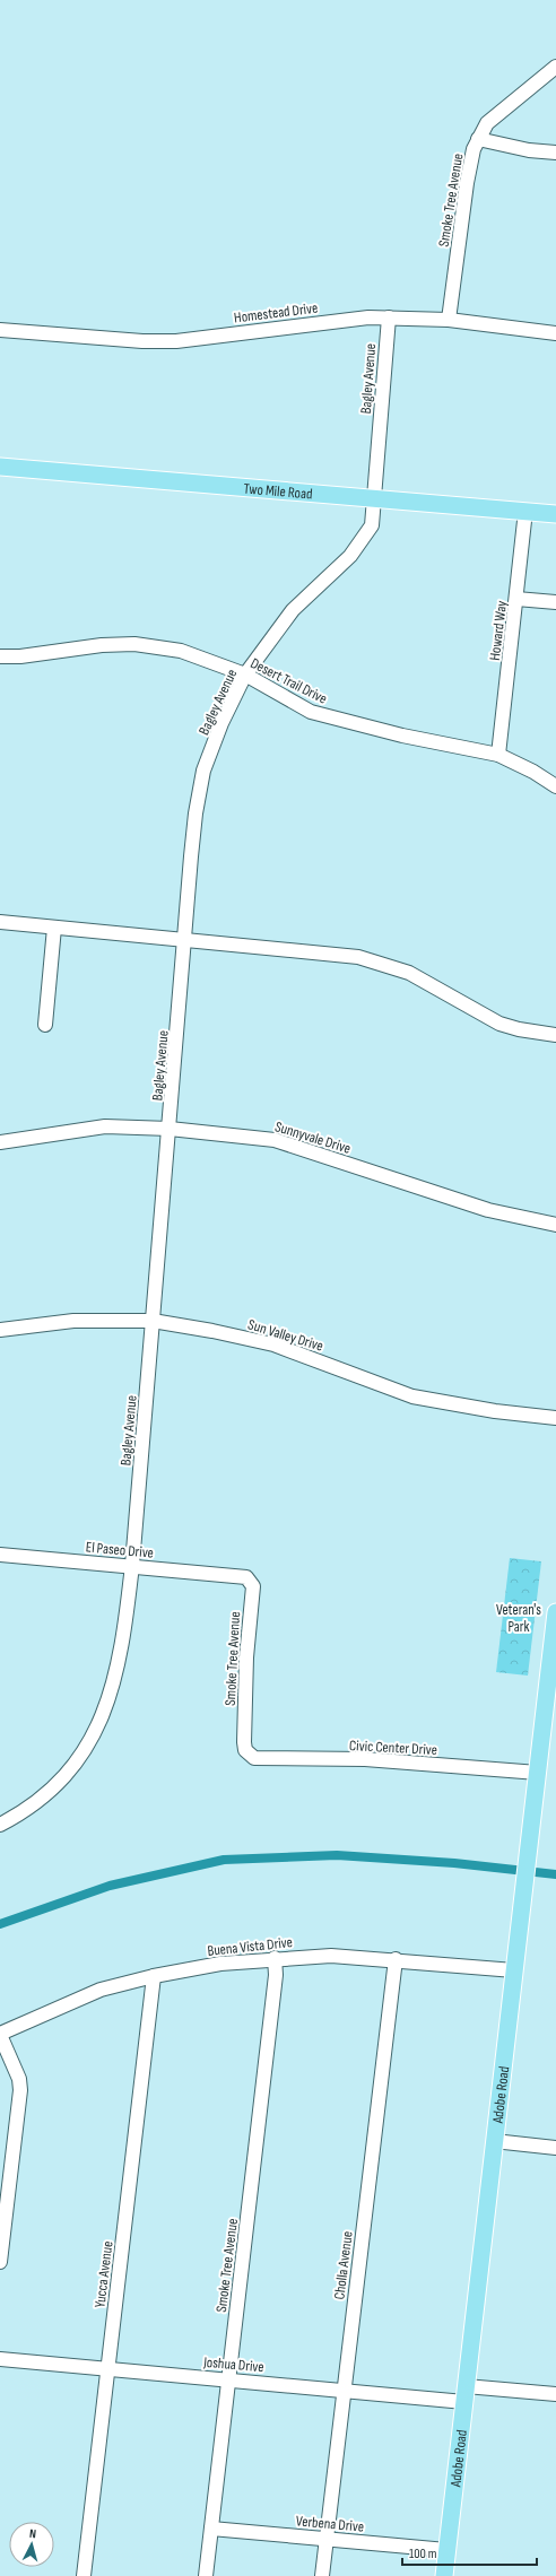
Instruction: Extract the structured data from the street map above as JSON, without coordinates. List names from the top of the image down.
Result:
{
  "streets": {
    "main road": ["Two Mile Road", "Adobe Road"],
    "street": [
      "Smoke Tree Avenue",
      "Homestead Drive",
      "Bagley Avenue",
      "Howard Way",
      "Desert Trail Drive",
      "Sunnyvale Drive",
      "Sun Valley Drive",
      "El Paseo Drive",
      "Civic Center Drive",
      "Buena Vista Drive",
      "Cholla Avenue",
      "Yucca Avenue",
      "Joshua Drive",
      "Verbena Drive"
    ]
  },
  "crossings": [
    ["Smoke Tree Avenue", "Homestead Drive"],
    ["Smoke Tree Avenue", "El Paseo Drive"],
    ["Smoke Tree Avenue", "Civic Center Drive"],
    ["Smoke Tree Avenue", "Buena Vista Drive"],
    ["Smoke Tree Avenue", "Joshua Drive"],
    ["Smoke Tree Avenue", "Verbena Drive"],
    ["Homestead Drive", "Bagley Avenue"],
    ["Bagley Avenue", "Two Mile Road"],
    ["Bagley Avenue", "Desert Trail Drive"],
    ["Bagley Avenue", "Sunnyvale Drive"],
    ["Bagley Avenue", "Sun Valley Drive"],
    ["Bagley Avenue", "El Paseo Drive"],
    ["Two Mile Road", "Howard Way"],
    ["Howard Way", "Desert Trail Drive"],
    ["Civic Center Drive", "Adobe Road"],
    ["Buena Vista Drive", "Adobe Road"],
    ["Buena Vista Drive", "Cholla Avenue"],
    ["Buena Vista Drive", "Yucca Avenue"],
    ["Adobe Road", "Joshua Drive"],
    ["Adobe Road", "Verbena Drive"],
    ["Cholla Avenue", "Joshua Drive"],
    ["Cholla Avenue", "Verbena Drive"],
    ["Yucca Avenue", "Joshua Drive"]
  ],
  "parks": ["Veteran's Park"],
  "scale_bar": "100 m",
  "north": "top"
}
